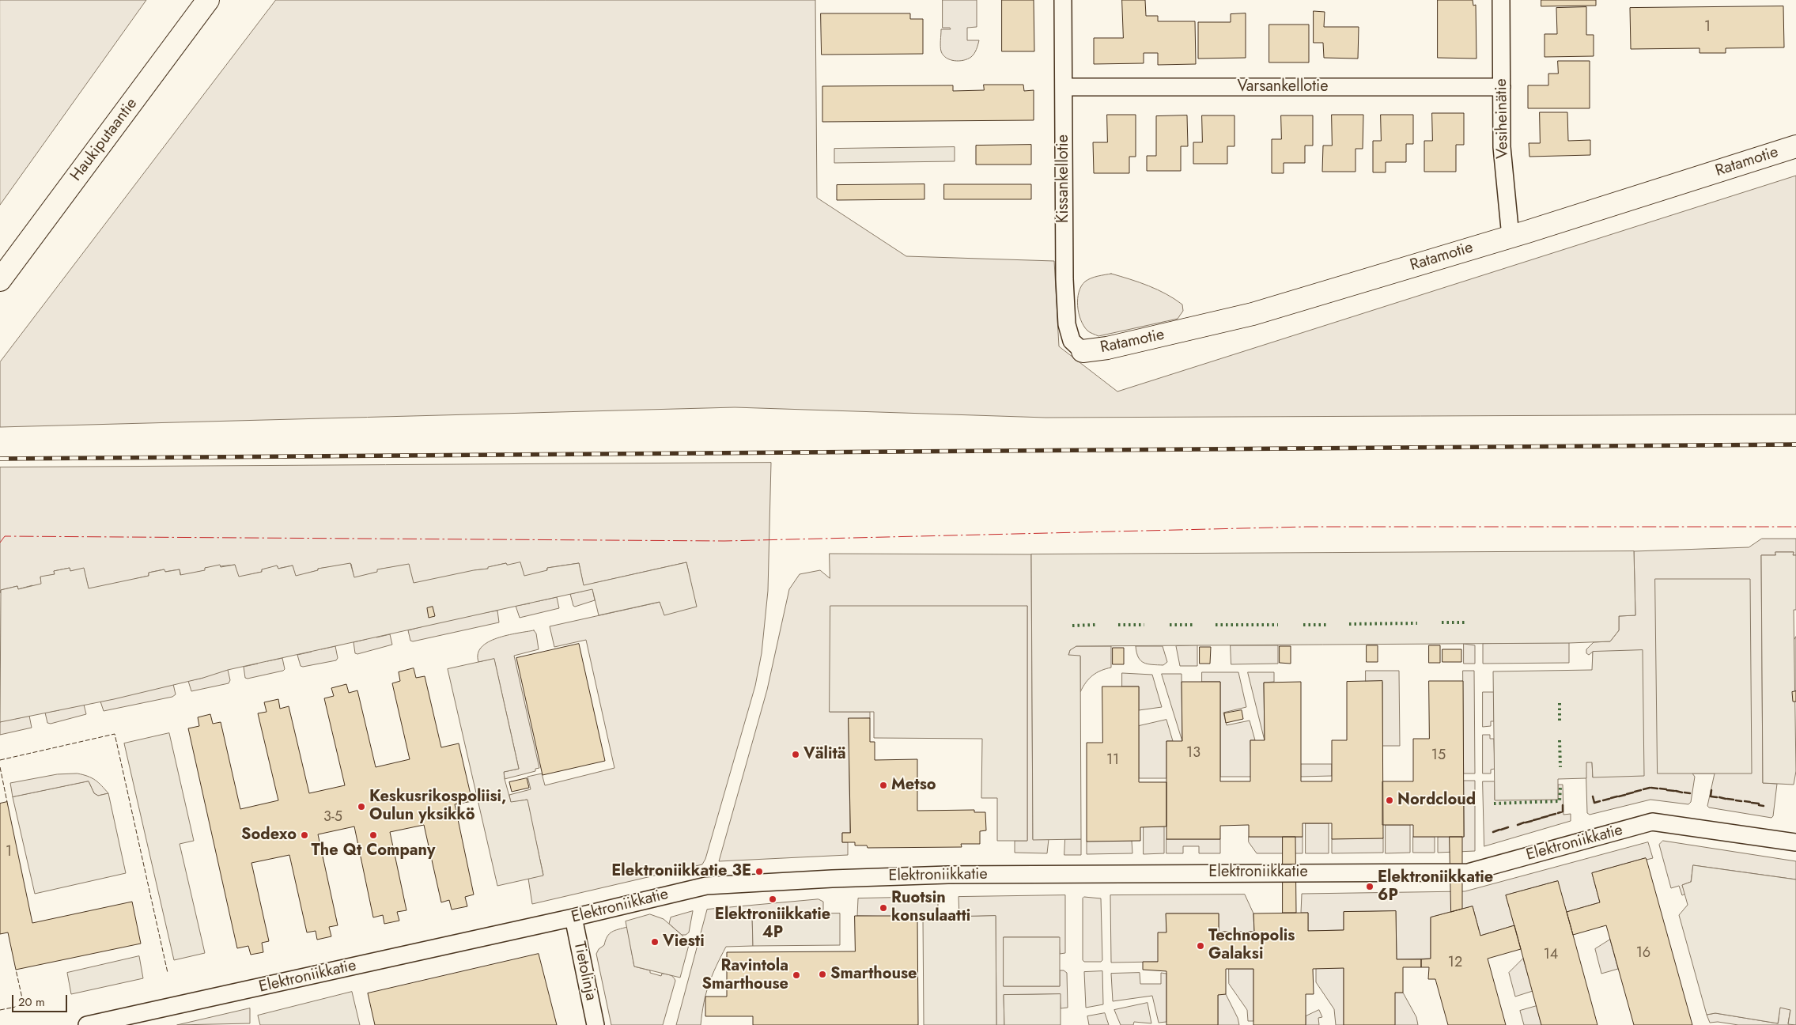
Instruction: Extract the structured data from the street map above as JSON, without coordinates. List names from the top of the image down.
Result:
{
  "streets": {
    "street": [
      "Varsankellotie",
      "Vesiheinätie",
      "Haukiputaantie",
      "Ratamotie",
      "Kissankellotie",
      "Elektroniikkatie",
      "Tietolinja"
    ]
  },
  "crossings": [
    ["Varsankellotie", "Vesiheinätie"],
    ["Varsankellotie", "Kissankellotie"],
    ["Vesiheinätie", "Ratamotie"],
    ["Ratamotie", "Kissankellotie"],
    ["Elektroniikkatie", "Tietolinja"]
  ],
  "places": [
    "Välitä",
    "Metso",
    "Nordcloud",
    "Keskusrikospoliisi, Oulun yksikkö",
    "Sodexo",
    "The Qt Company",
    "Elektroniikkatie 3E",
    "Elektroniikkatie 6P",
    "Elektroniikkatie 4P",
    "Ruotsin konsulaatti",
    "Viesti",
    "Technopolis Galaksi",
    "Smarthouse",
    "Ravintola Smarthouse"
  ],
  "house_numbers": [
    "1",
    "13",
    "15",
    "11",
    "3-5",
    "1",
    "16",
    "14",
    "12"
  ],
  "scale_bar": "20 m"
}
